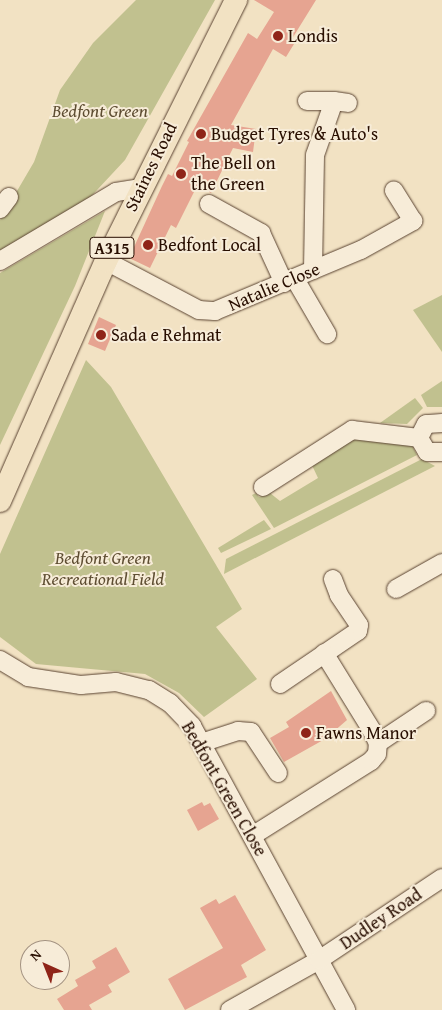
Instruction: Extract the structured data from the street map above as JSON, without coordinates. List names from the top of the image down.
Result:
{
  "streets": {
    "main road": ["Staines Road", "A315"],
    "street": ["Natalie Close", "Bedfont Green Close", "Dudley Road"]
  },
  "crossings": [
    ["Staines Road", "Natalie Close"],
    ["Bedfont Green Close", "Dudley Road"]
  ],
  "parks": ["Bedfont Green", "Bedfont Green Recreational Field"],
  "places": [
    "Londis",
    "Budget Tyres & Auto's",
    "The Bell on the Green",
    "Bedfont Local",
    "Sada e Rehmat",
    "Fawns Manor"
  ],
  "north": "top left"
}
